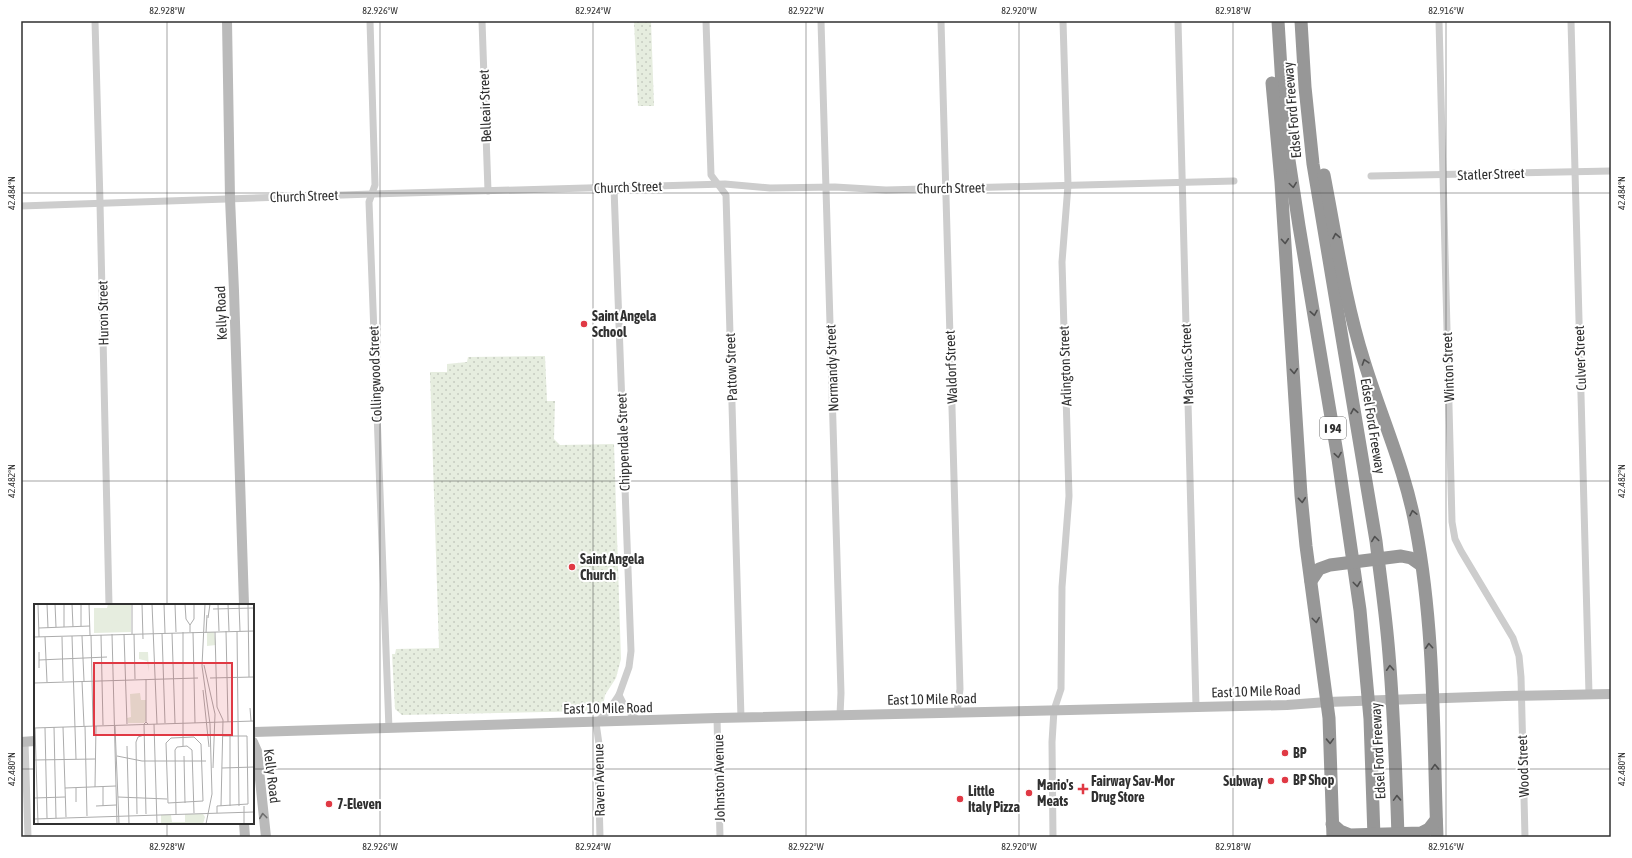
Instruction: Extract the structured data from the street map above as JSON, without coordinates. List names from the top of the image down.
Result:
{
  "streets": {
    "highway": ["Edsel Ford Freeway", "I 94"],
    "main road": ["Kelly Road", "East 10 Mile Road"],
    "street": [
      "Belleair Street",
      "Statler Street",
      "Church Street",
      "Huron Street",
      "Culver Street",
      "Mackinac Street",
      "Arlington Street",
      "Pattow Street",
      "Waldorf Street",
      "Winton Street",
      "Normandy Street",
      "Collingwood Street",
      "Chippendale Street",
      "Wood Street",
      "Johnston Avenue",
      "Raven Avenue"
    ]
  },
  "crossings": [
    ["Belleair Street", "Church Street"],
    ["Statler Street", "Culver Street"],
    ["Statler Street", "Winton Street"],
    ["Church Street", "Huron Street"],
    ["Church Street", "Kelly Road"],
    ["Church Street", "Mackinac Street"],
    ["Church Street", "Arlington Street"],
    ["Church Street", "Pattow Street"],
    ["Church Street", "Waldorf Street"],
    ["Church Street", "Normandy Street"],
    ["Church Street", "Collingwood Street"],
    ["Church Street", "Chippendale Street"],
    ["Culver Street", "East 10 Mile Road"],
    ["Mackinac Street", "East 10 Mile Road"],
    ["Arlington Street", "East 10 Mile Road"],
    ["Pattow Street", "East 10 Mile Road"],
    ["Waldorf Street", "East 10 Mile Road"],
    ["Winton Street", "East 10 Mile Road"],
    ["Winton Street", "Wood Street"],
    ["Normandy Street", "East 10 Mile Road"],
    ["Collingwood Street", "East 10 Mile Road"],
    ["Chippendale Street", "East 10 Mile Road"],
    ["Chippendale Street", "Raven Avenue"],
    ["East 10 Mile Road", "Wood Street"],
    ["East 10 Mile Road", "Johnston Avenue"],
    ["East 10 Mile Road", "Raven Avenue"]
  ],
  "places": {
    "other": [
      "Saint Angela School",
      "Saint Angela Church",
      "BP",
      "BP Shop",
      "Subway",
      "Mario's Meats",
      "Little Italy Pizza",
      "7-Eleven"
    ],
    "health": ["Fairway Sav-Mor Drug Store"]
  },
  "coordinates": [
    "82.928°W",
    "82.926°W",
    "82.924°W",
    "82.922°W",
    "82.920°W",
    "82.918°W",
    "82.916°W",
    "42.484°N",
    "42.482°N",
    "42.480°N"
  ]
}
